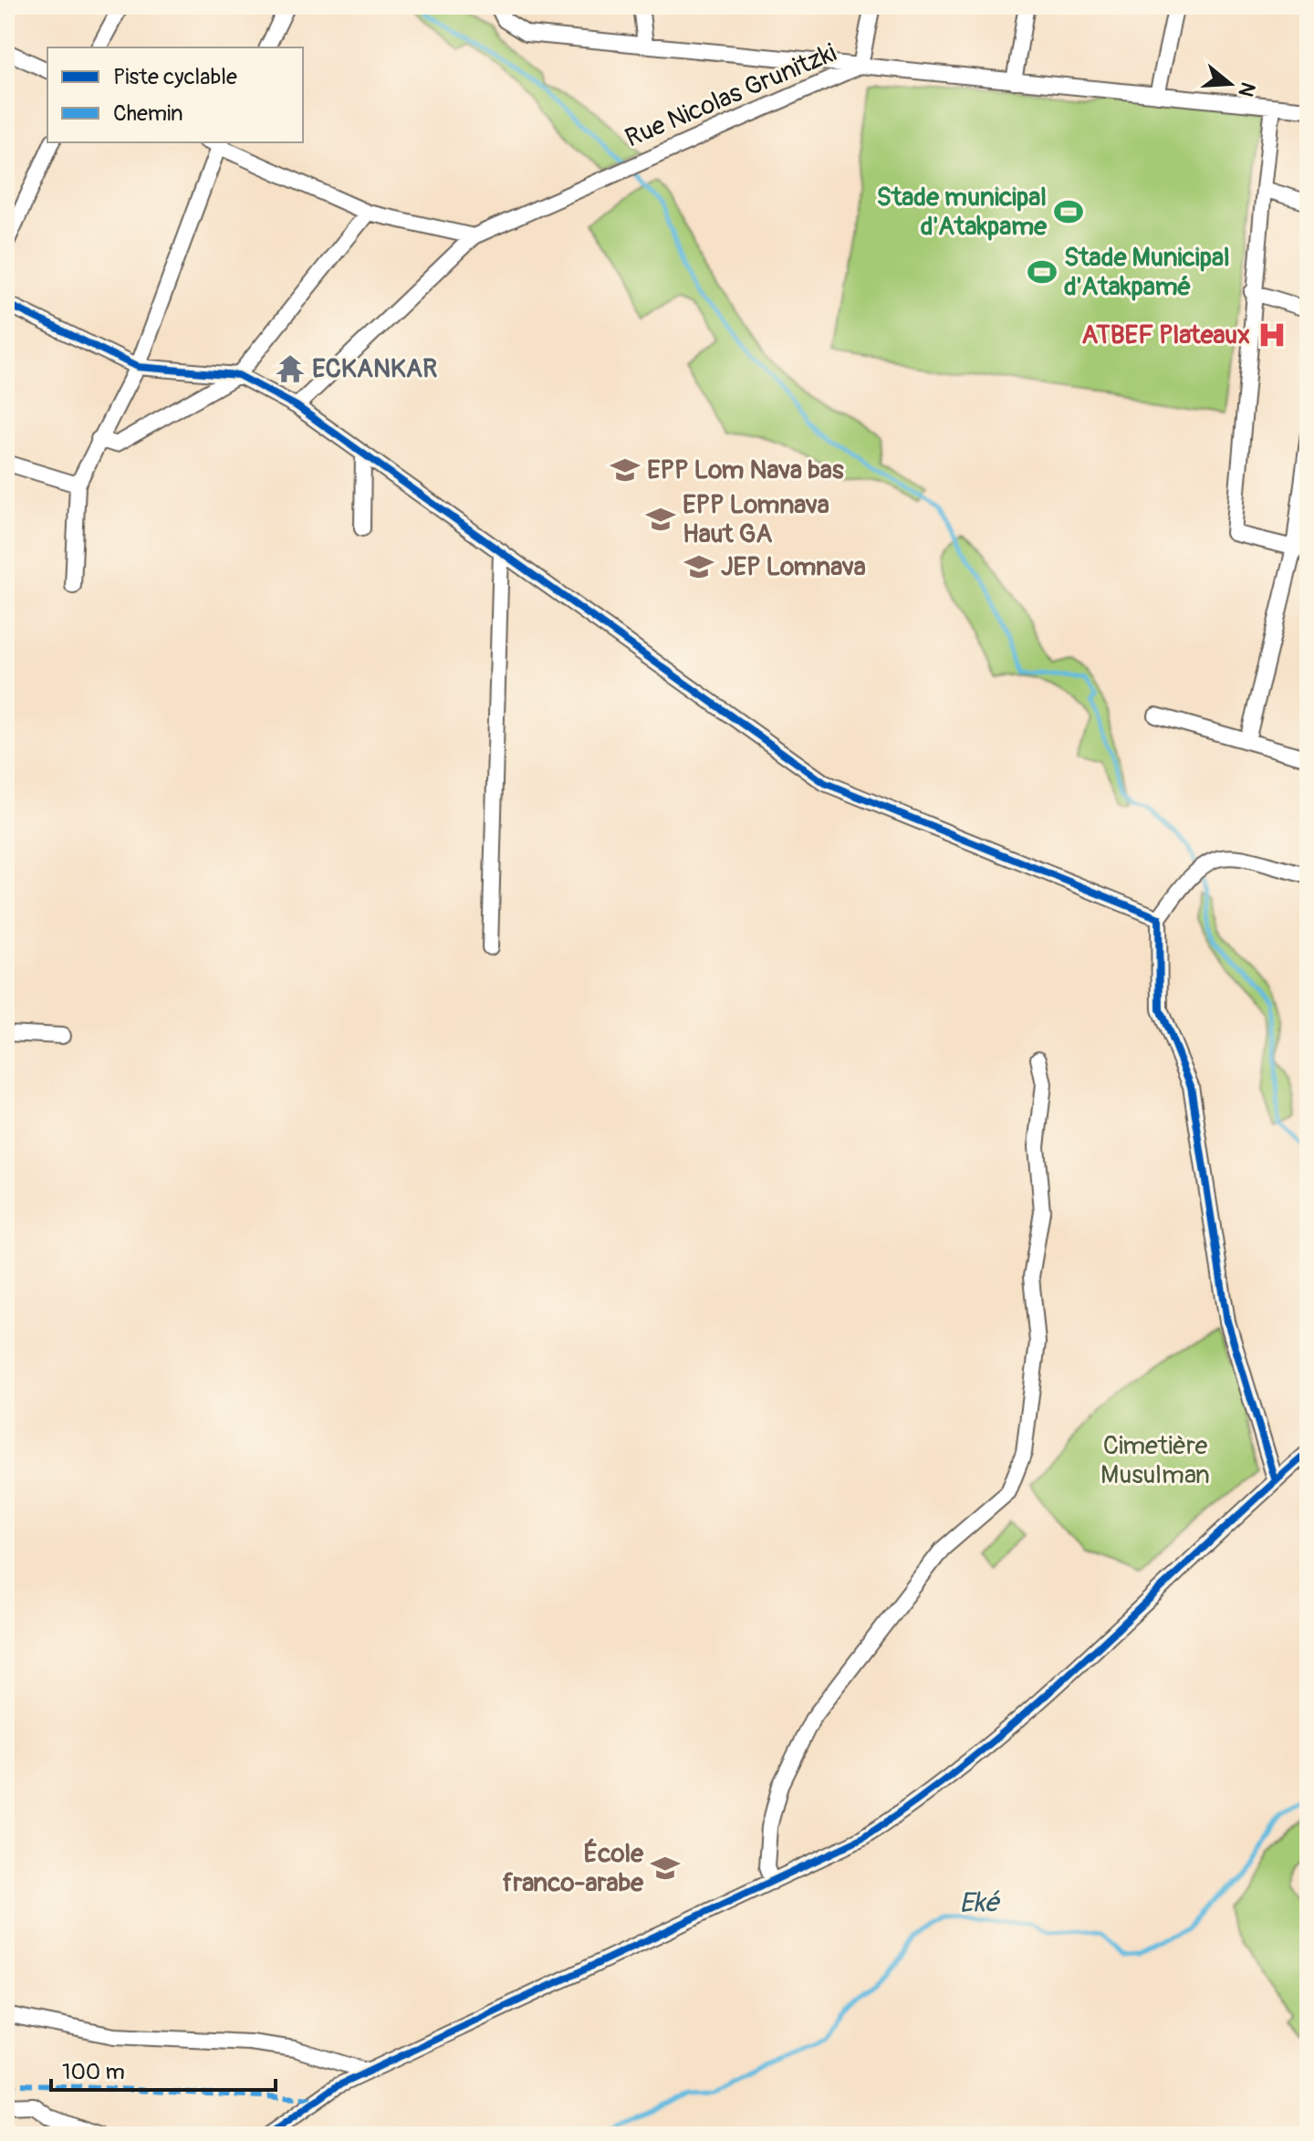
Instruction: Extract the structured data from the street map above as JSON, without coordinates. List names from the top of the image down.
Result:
{
  "streets": {
    "street": ["Rue Nicolas Grunitzki"]
  },
  "water": ["Eké"],
  "parks": ["Cimetière Musulman"],
  "places": {
    "sports": ["Stade municipal d'Atakpame", "Stade Municipal d'Atakpamé"],
    "hospital": ["ATBEF Plateaux"],
    "temple": ["ECKANKAR"],
    "school or university": [
      "EPP Lom Nava bas",
      "EPP Lomnava Haut GA",
      "JEP Lomnava",
      "École franco-arabe"
    ]
  },
  "legend": ["Piste cyclable", "Chemin"],
  "scale_bar": "100 m",
  "north": "right"
}
